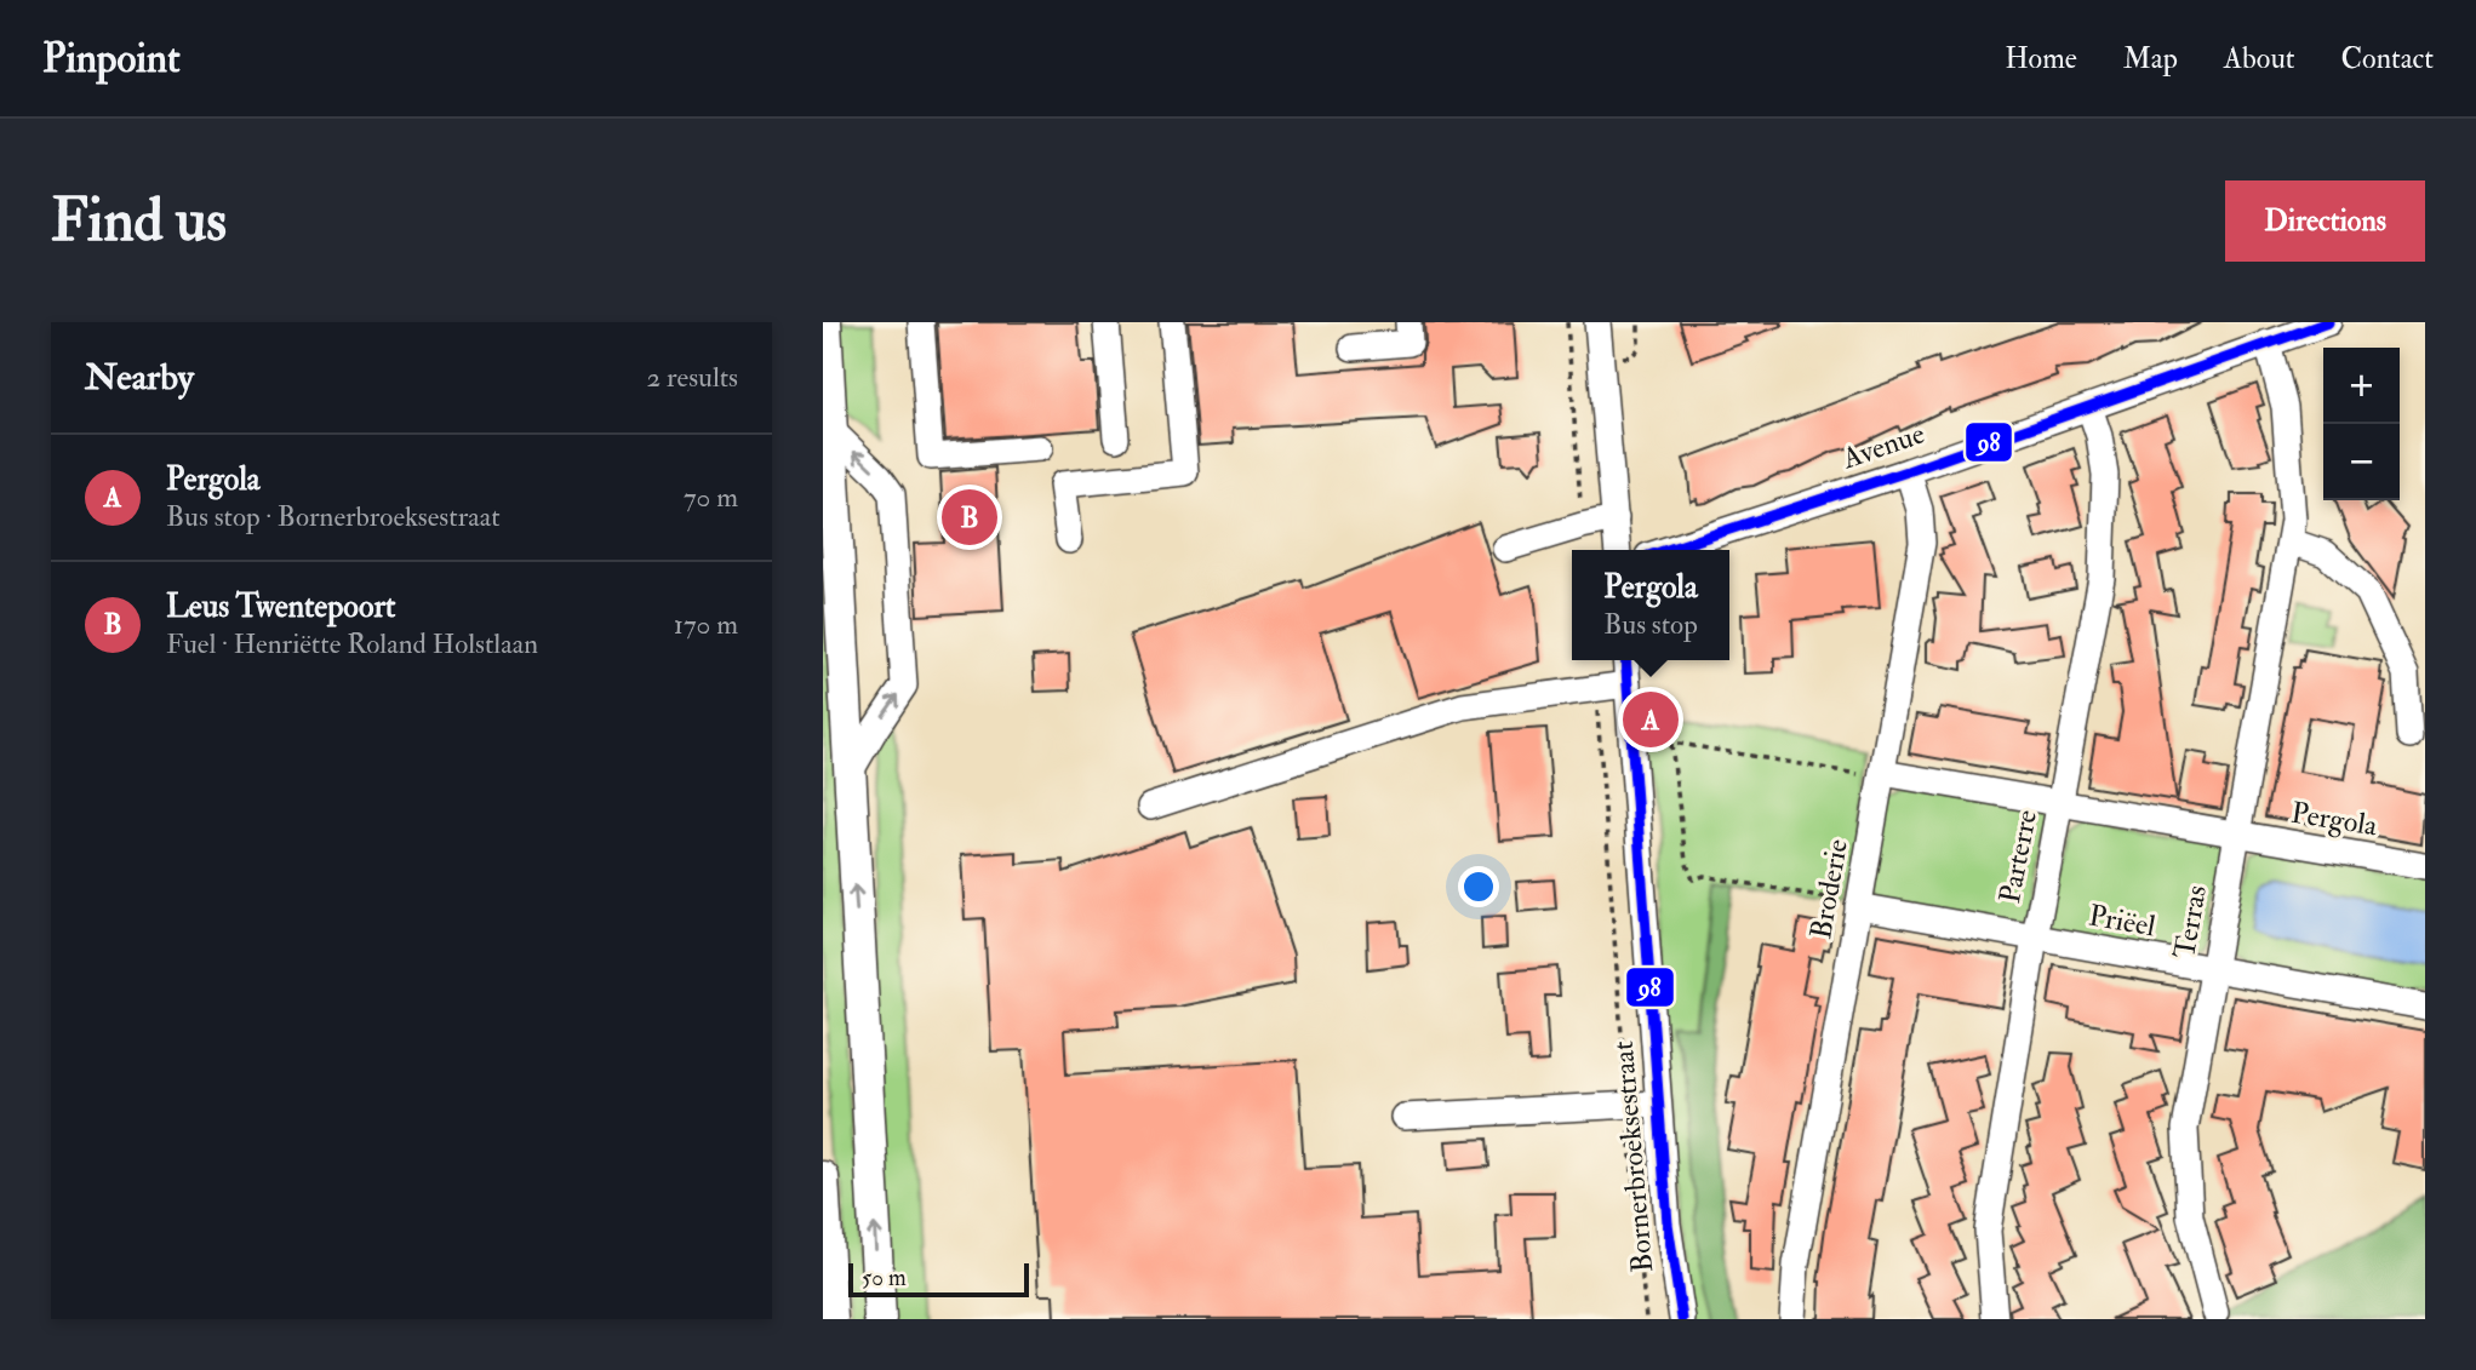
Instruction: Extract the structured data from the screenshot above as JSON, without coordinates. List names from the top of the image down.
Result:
{
  "streets": {
    "street": [
      "Avenue",
      "Pergola",
      "Parterre",
      "Broderie",
      "Priëel",
      "Terras",
      "Bornerbroeksestraat"
    ]
  },
  "crossings": [
    ["Avenue", "Parterre"],
    ["Avenue", "Broderie"],
    ["Avenue", "Terras"],
    ["Pergola", "Parterre"],
    ["Pergola", "Broderie"],
    ["Pergola", "Terras"],
    ["Parterre", "Priëel"],
    ["Broderie", "Priëel"],
    ["Priëel", "Terras"]
  ],
  "lines": ["transit line 98"],
  "scale_bar": "50 m",
  "page": {
    "header": "Pinpoint",
    "nav": [
      "Home",
      "Map",
      "About",
      "Contact"
    ],
    "buttons": "Directions",
    "title": "Find us",
    "heading": ["Nearby", "2 results"],
    "map_buttons": ["+", "−"],
    "list": [
      {
        "mark": "A",
        "name": "Pergola",
        "note": "Bus stop · Bornerbroeksestraat",
        "value": "70 m"
      },
      {
        "mark": "B",
        "name": "Leus Twentepoort",
        "note": "Fuel · Henriëtte Roland Holstlaan",
        "value": "170 m"
      }
    ],
    "pins": ["B", "A"],
    "popup": ["Pergola", "Bus stop"],
    "scale": "50 m"
  }
}
